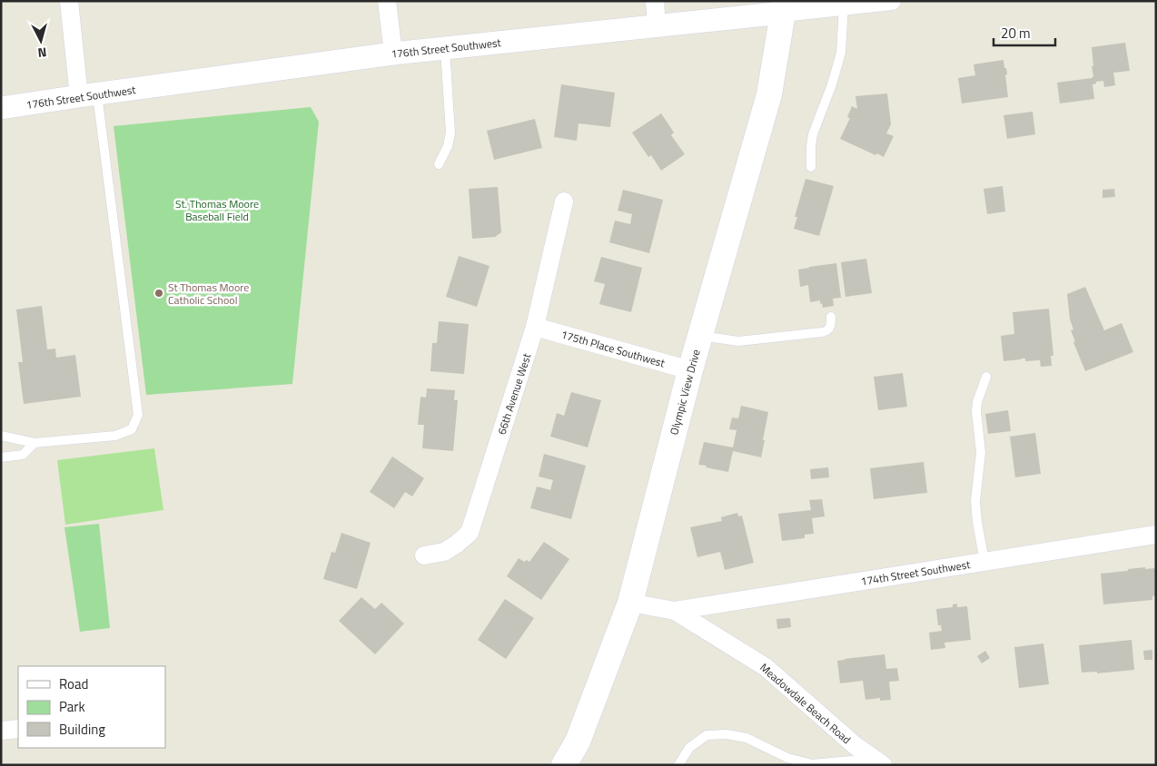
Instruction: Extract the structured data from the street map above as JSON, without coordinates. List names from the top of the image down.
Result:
{
  "streets": {
    "main road": ["Olympic View Drive"],
    "street": [
      "176th Street Southwest",
      "175th Place Southwest",
      "66th Avenue West",
      "174th Street Southwest",
      "Meadowdale Beach Road"
    ]
  },
  "crossings": [
    ["176th Street Southwest", "Olympic View Drive"],
    ["175th Place Southwest", "Olympic View Drive"],
    ["175th Place Southwest", "66th Avenue West"],
    ["Olympic View Drive", "Meadowdale Beach Road"],
    ["174th Street Southwest", "Meadowdale Beach Road"]
  ],
  "parks": ["St. Thomas Moore Baseball Field"],
  "places": ["St Thomas Moore Catholic School"],
  "legend": ["Road", "Park", "Building"],
  "scale_bar": "20 m",
  "north": "bottom"
}
